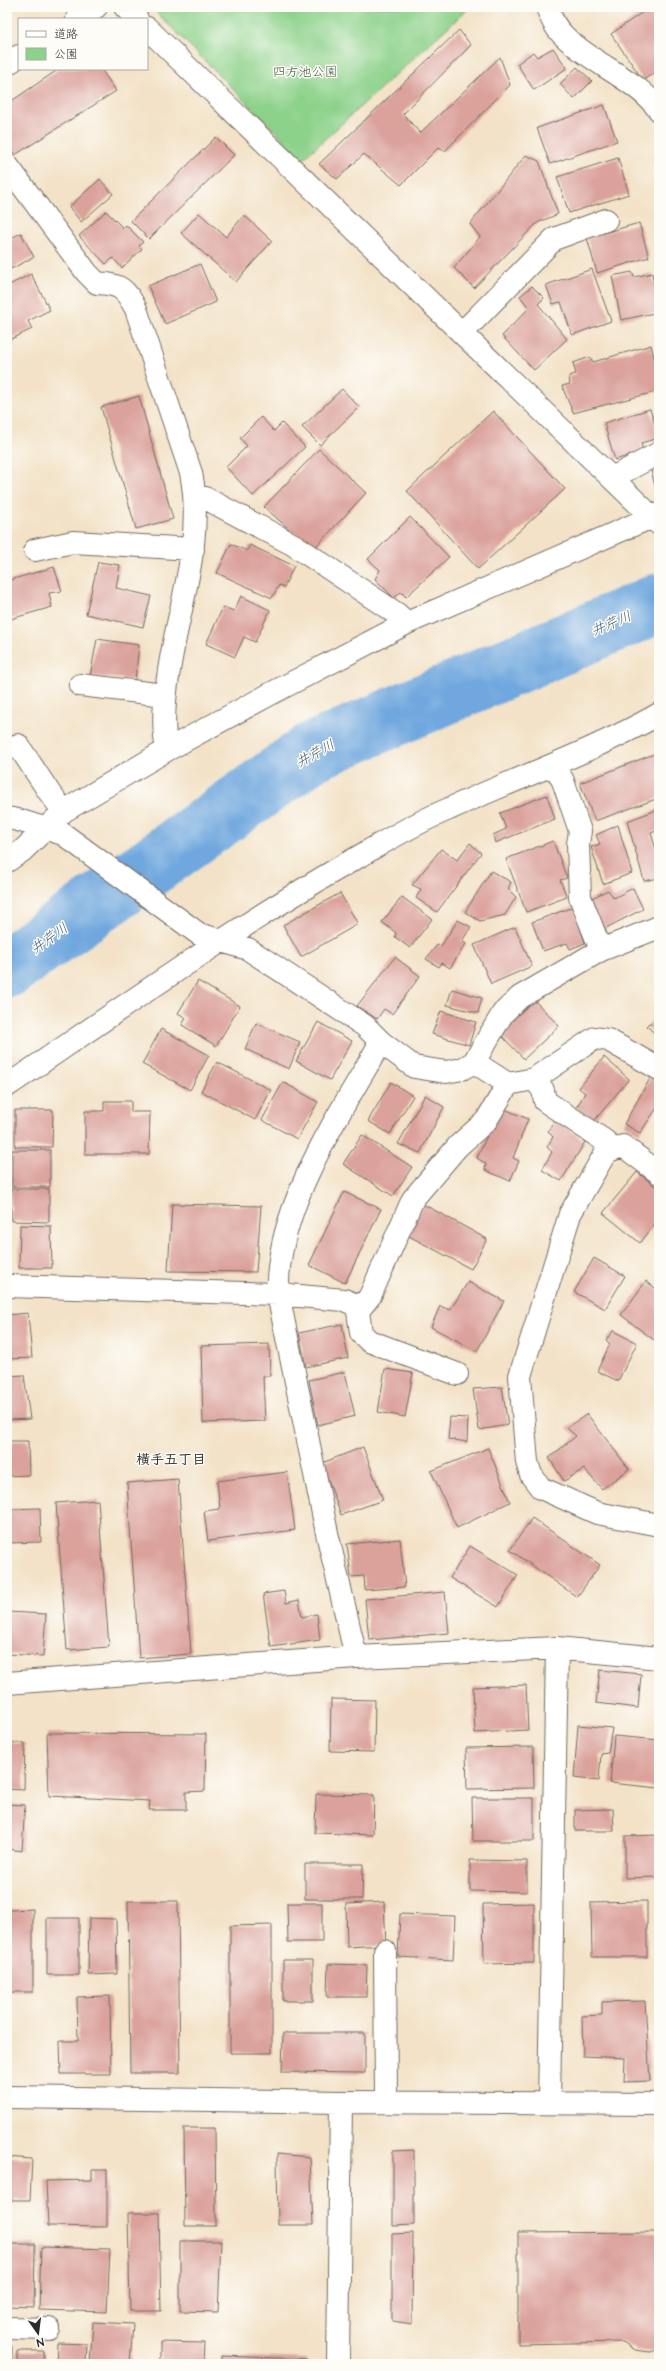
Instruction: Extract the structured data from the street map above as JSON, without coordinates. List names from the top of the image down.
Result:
{
  "districts": ["横手五丁目"],
  "water": ["井芹川"],
  "parks": ["四方池公園"],
  "legend": ["道路", "公園"],
  "north": "bottom"
}
